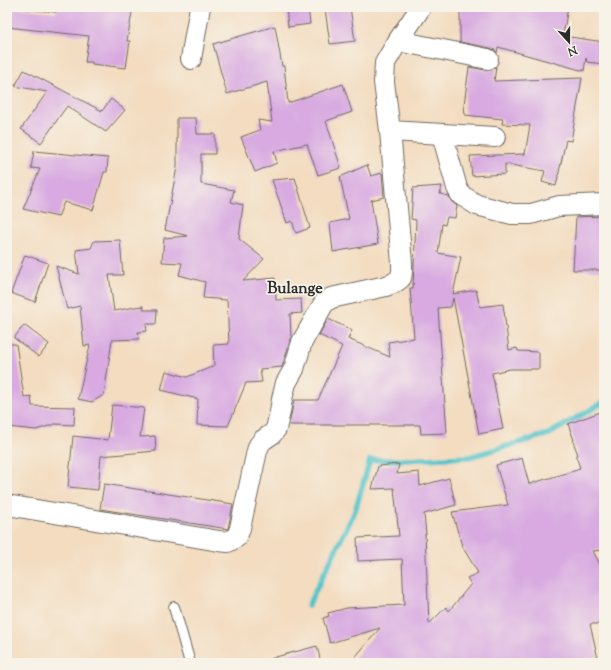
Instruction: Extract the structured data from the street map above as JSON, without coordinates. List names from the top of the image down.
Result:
{
  "districts": ["Bulange"],
  "north": "bottom"
}
